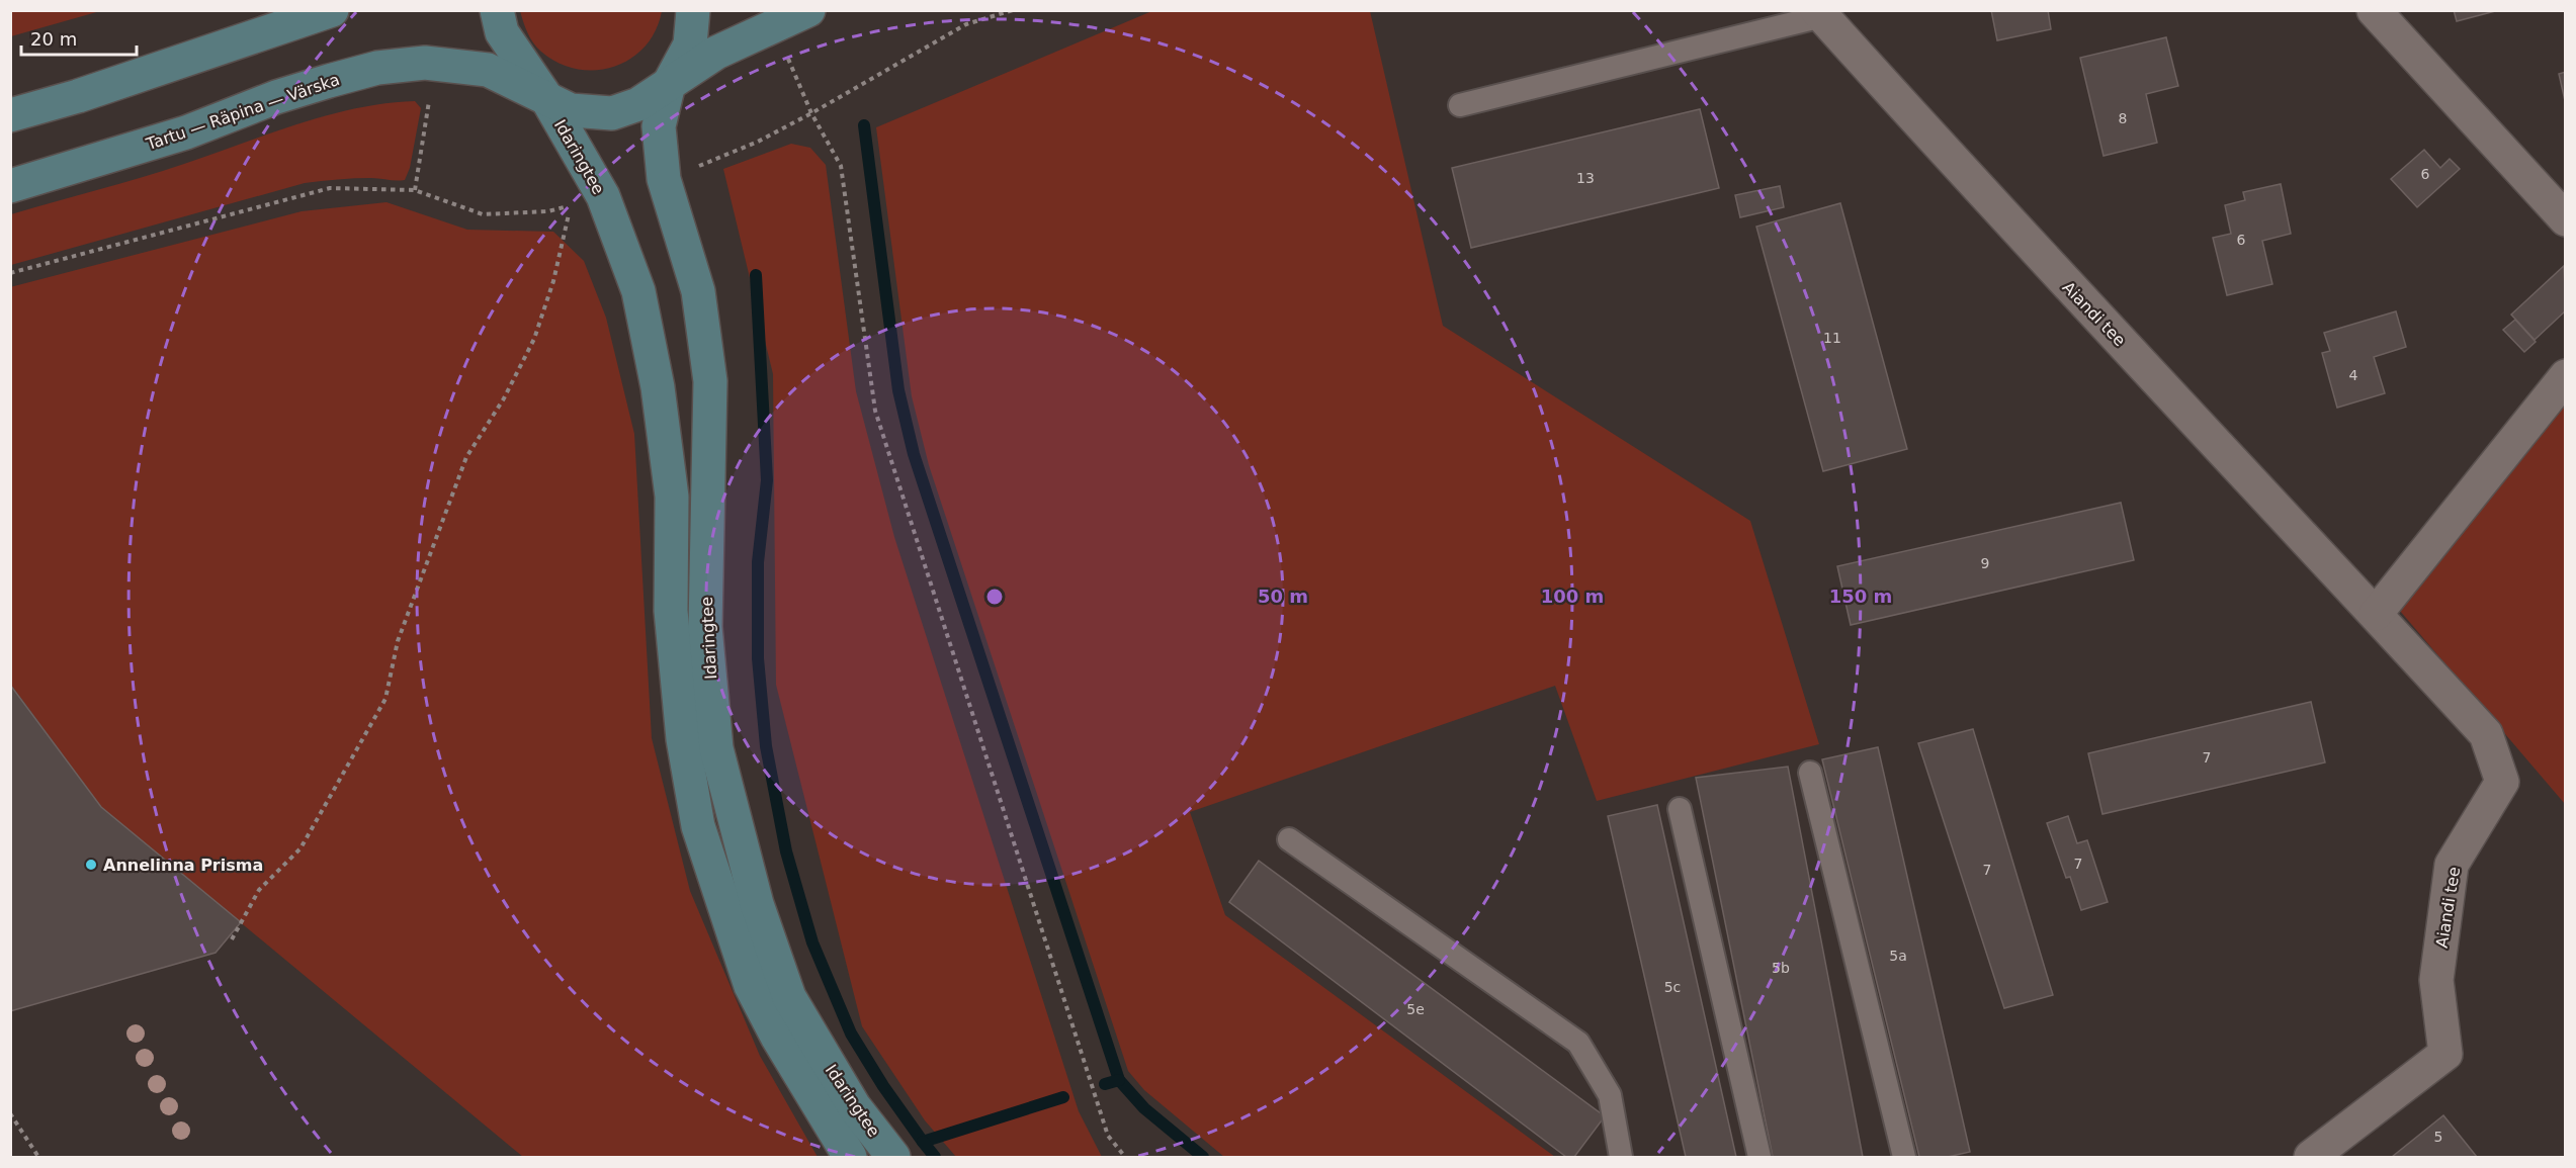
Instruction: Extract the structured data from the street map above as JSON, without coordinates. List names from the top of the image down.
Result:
{
  "streets": {
    "main road": ["Tartu — Räpina — Värska", "Idaringtee"],
    "street": ["Aiandi tee"]
  },
  "crossings": [
    ["Tartu — Räpina — Värska", "Idaringtee"]
  ],
  "places": ["Annelinna Prisma"],
  "house_numbers": [
    "8",
    "6",
    "13",
    "6",
    "11",
    "4",
    "9",
    "7",
    "7",
    "7",
    "5a",
    "5b",
    "5c",
    "5e",
    "5"
  ],
  "scale_bar": "20 m",
  "rings": ["50 m", "100 m", "150 m"]
}
